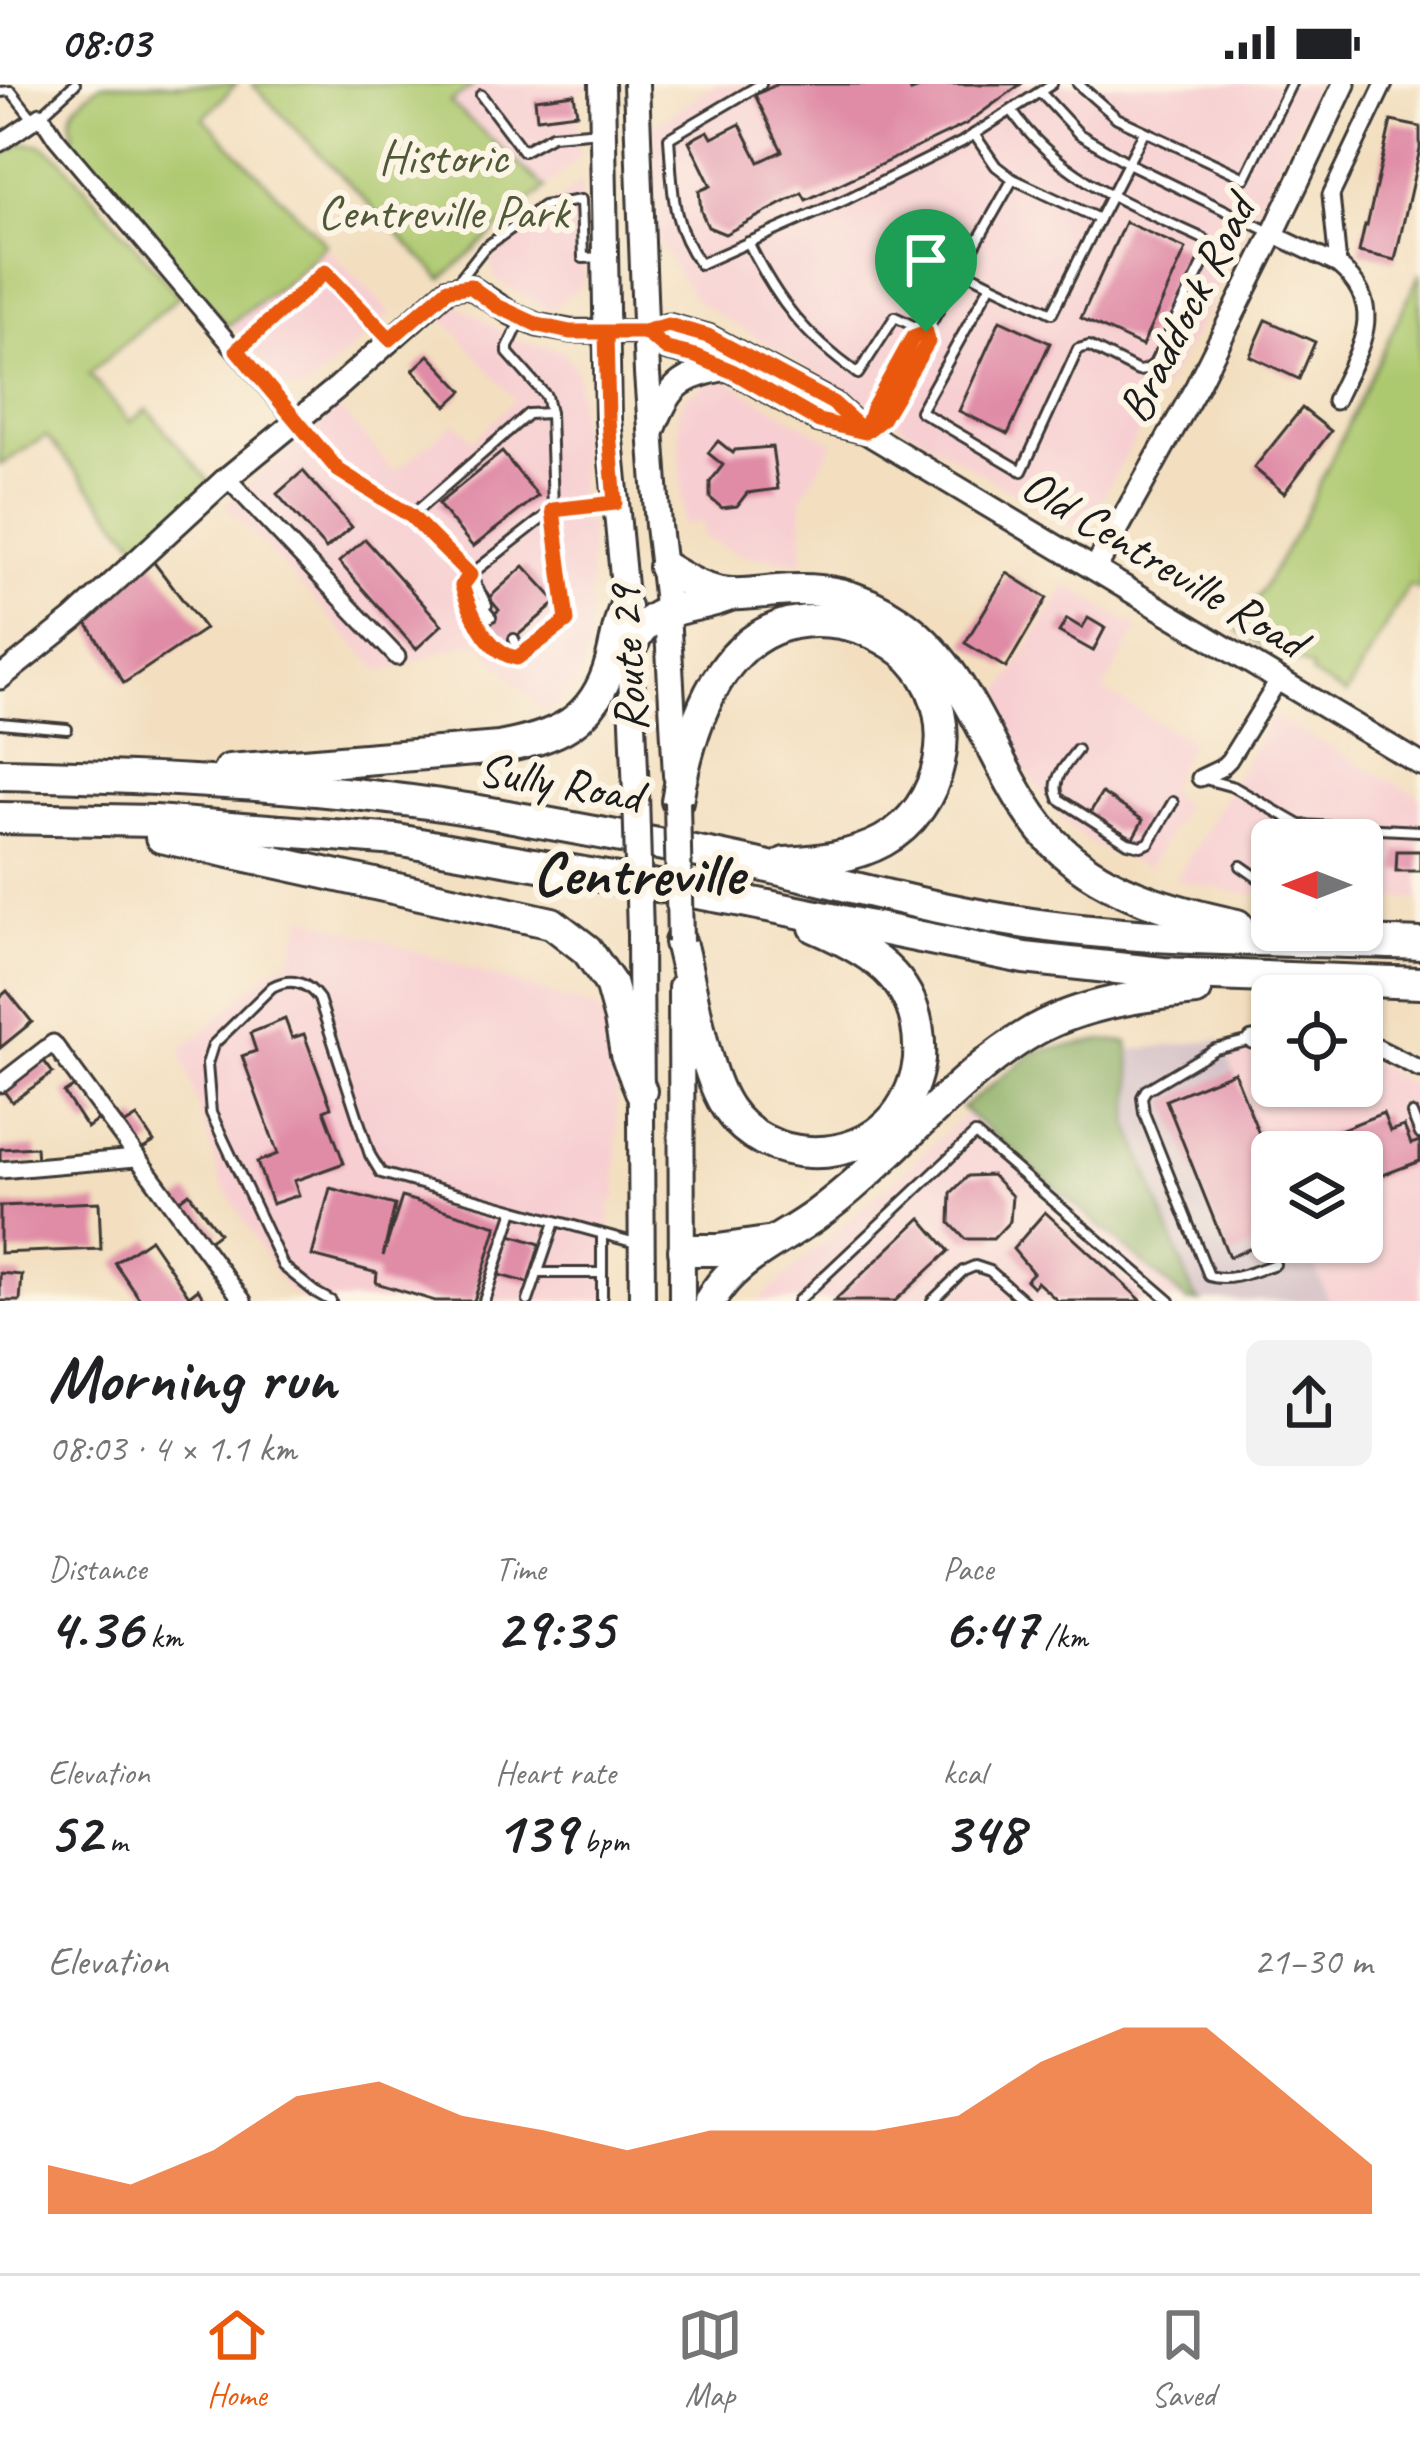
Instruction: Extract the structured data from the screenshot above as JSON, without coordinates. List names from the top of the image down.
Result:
{
  "streets": {
    "highway": ["Sully Road"],
    "main road": ["Route 29"],
    "street": ["Braddock Road", "Old Centreville Road"]
  },
  "crossings": [
    ["Braddock Road", "Old Centreville Road"],
    ["Old Centreville Road", "Route 29"]
  ],
  "districts": ["Centreville"],
  "parks": ["Historic Centreville Park"],
  "north": "left",
  "page": {
    "status": "08:03",
    "heading": ["Morning run", "08:03 · 4 × 1.1 km"],
    "stats": [
      ["Distance", "4.36 km"],
      ["Time", "29:35"],
      ["Pace", "6:47 /km"],
      ["Elevation", "52 m"],
      ["Heart rate", "139 bpm"],
      ["kcal", "348"]
    ],
    "chart": ["Elevation", "21–30 m"],
    "tabs": ["Home", "Map", "Saved"]
  }
}
